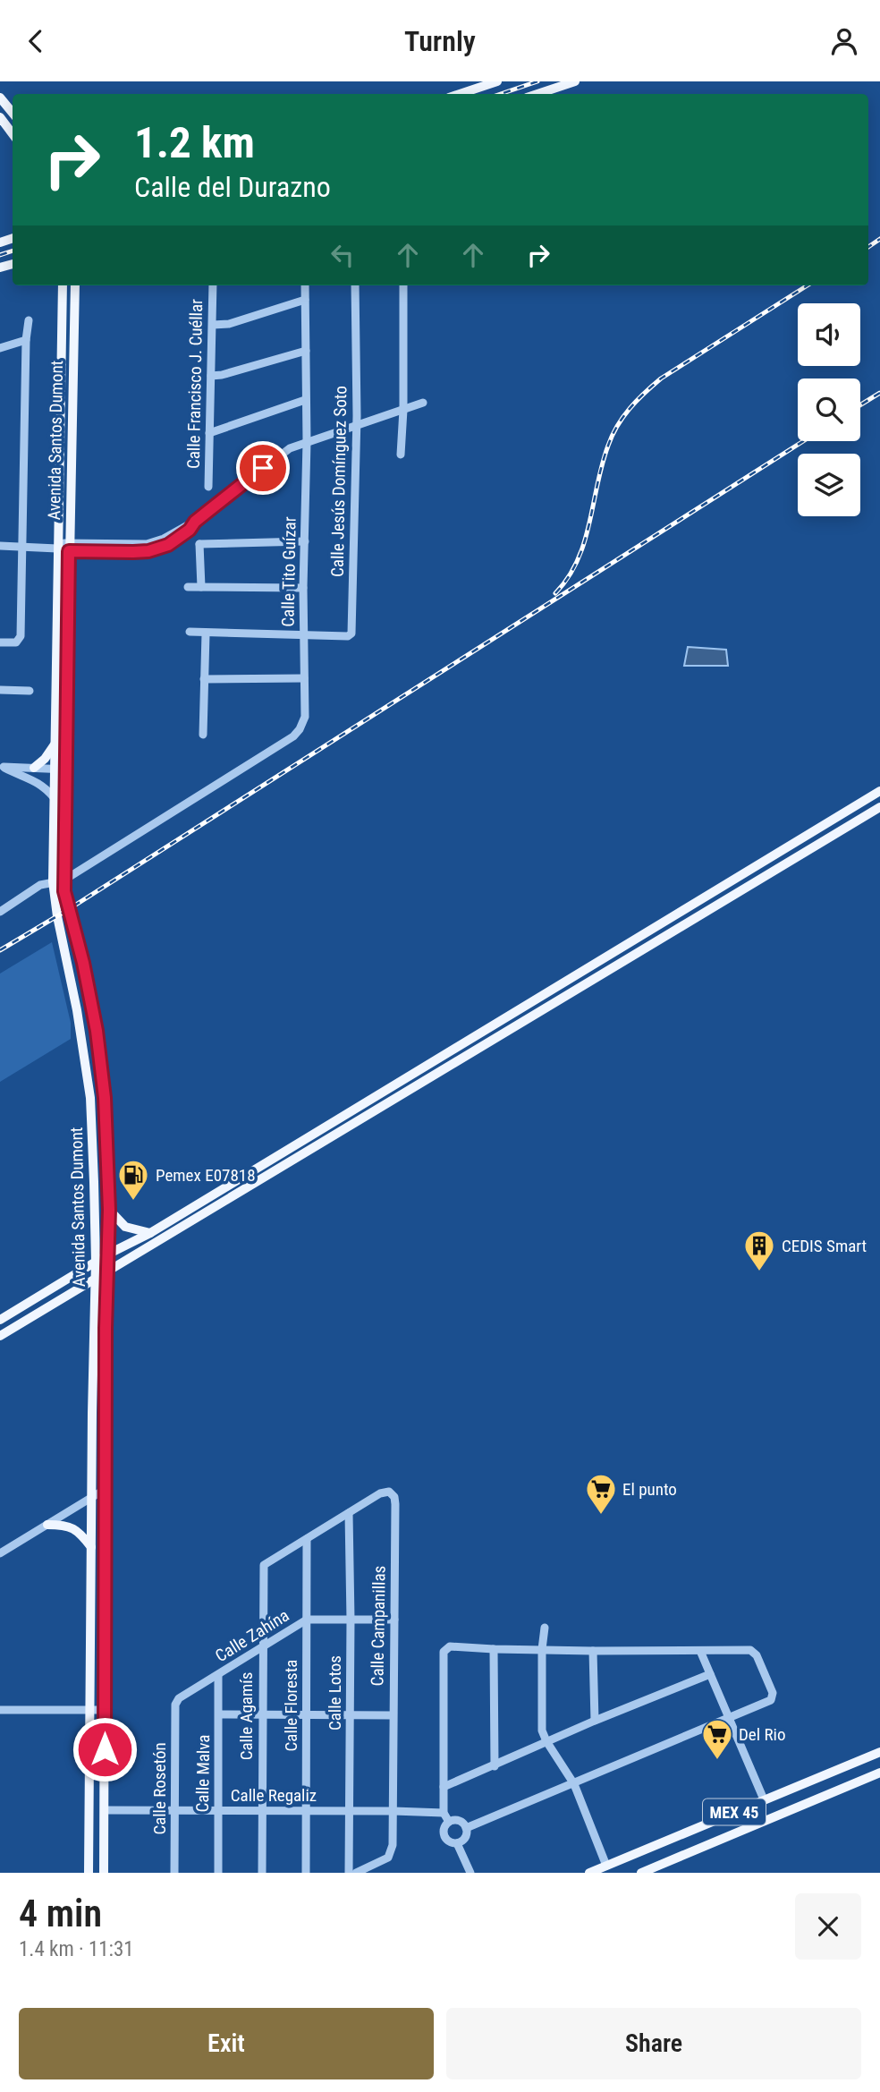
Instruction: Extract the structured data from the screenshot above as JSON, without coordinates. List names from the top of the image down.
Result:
{
  "streets": {
    "main road": ["Avenida Santos Dumont", "MEX 45"],
    "street": [
      "Calle Francisco J. Cuéllar",
      "Calle Jesús Domínguez Soto",
      "Calle Tito Guízar",
      "Calle Campanillas",
      "Calle Zahína",
      "Calle Lotos",
      "Calle Floresta",
      "Calle Agamís",
      "Calle Malva",
      "Calle Rosetón",
      "Calle Regaliz"
    ]
  },
  "crossings": [
    ["Avenida Santos Dumont", "Calle Tito Guízar"],
    ["Avenida Santos Dumont", "Calle Regaliz"],
    ["Calle Jesús Domínguez Soto", "Calle Tito Guízar"],
    ["Calle Campanillas", "Calle Zahína"],
    ["Calle Campanillas", "Calle Lotos"],
    ["Calle Campanillas", "Calle Floresta"],
    ["Calle Campanillas", "Calle Agamís"],
    ["Calle Campanillas", "Calle Regaliz"],
    ["Calle Zahína", "Calle Lotos"],
    ["Calle Zahína", "Calle Floresta"],
    ["Calle Zahína", "Calle Agamís"],
    ["Calle Zahína", "Calle Malva"],
    ["Calle Zahína", "Calle Rosetón"],
    ["Calle Lotos", "Calle Regaliz"],
    ["Calle Floresta", "Calle Regaliz"],
    ["Calle Agamís", "Calle Regaliz"],
    ["Calle Malva", "Calle Regaliz"],
    ["Calle Rosetón", "Calle Regaliz"]
  ],
  "places": {
    "fuel station": ["Pemex E07818"],
    "building": ["CEDIS Smart"],
    "supermarket": ["El punto", "Del Rio"]
  },
  "page": {
    "header": "Turnly",
    "turn": ["1.2 km", "Calle del Durazno"],
    "heading": ["4 min", "1.4 km · 11:31"],
    "buttons": ["Exit", "Share"]
  }
}
